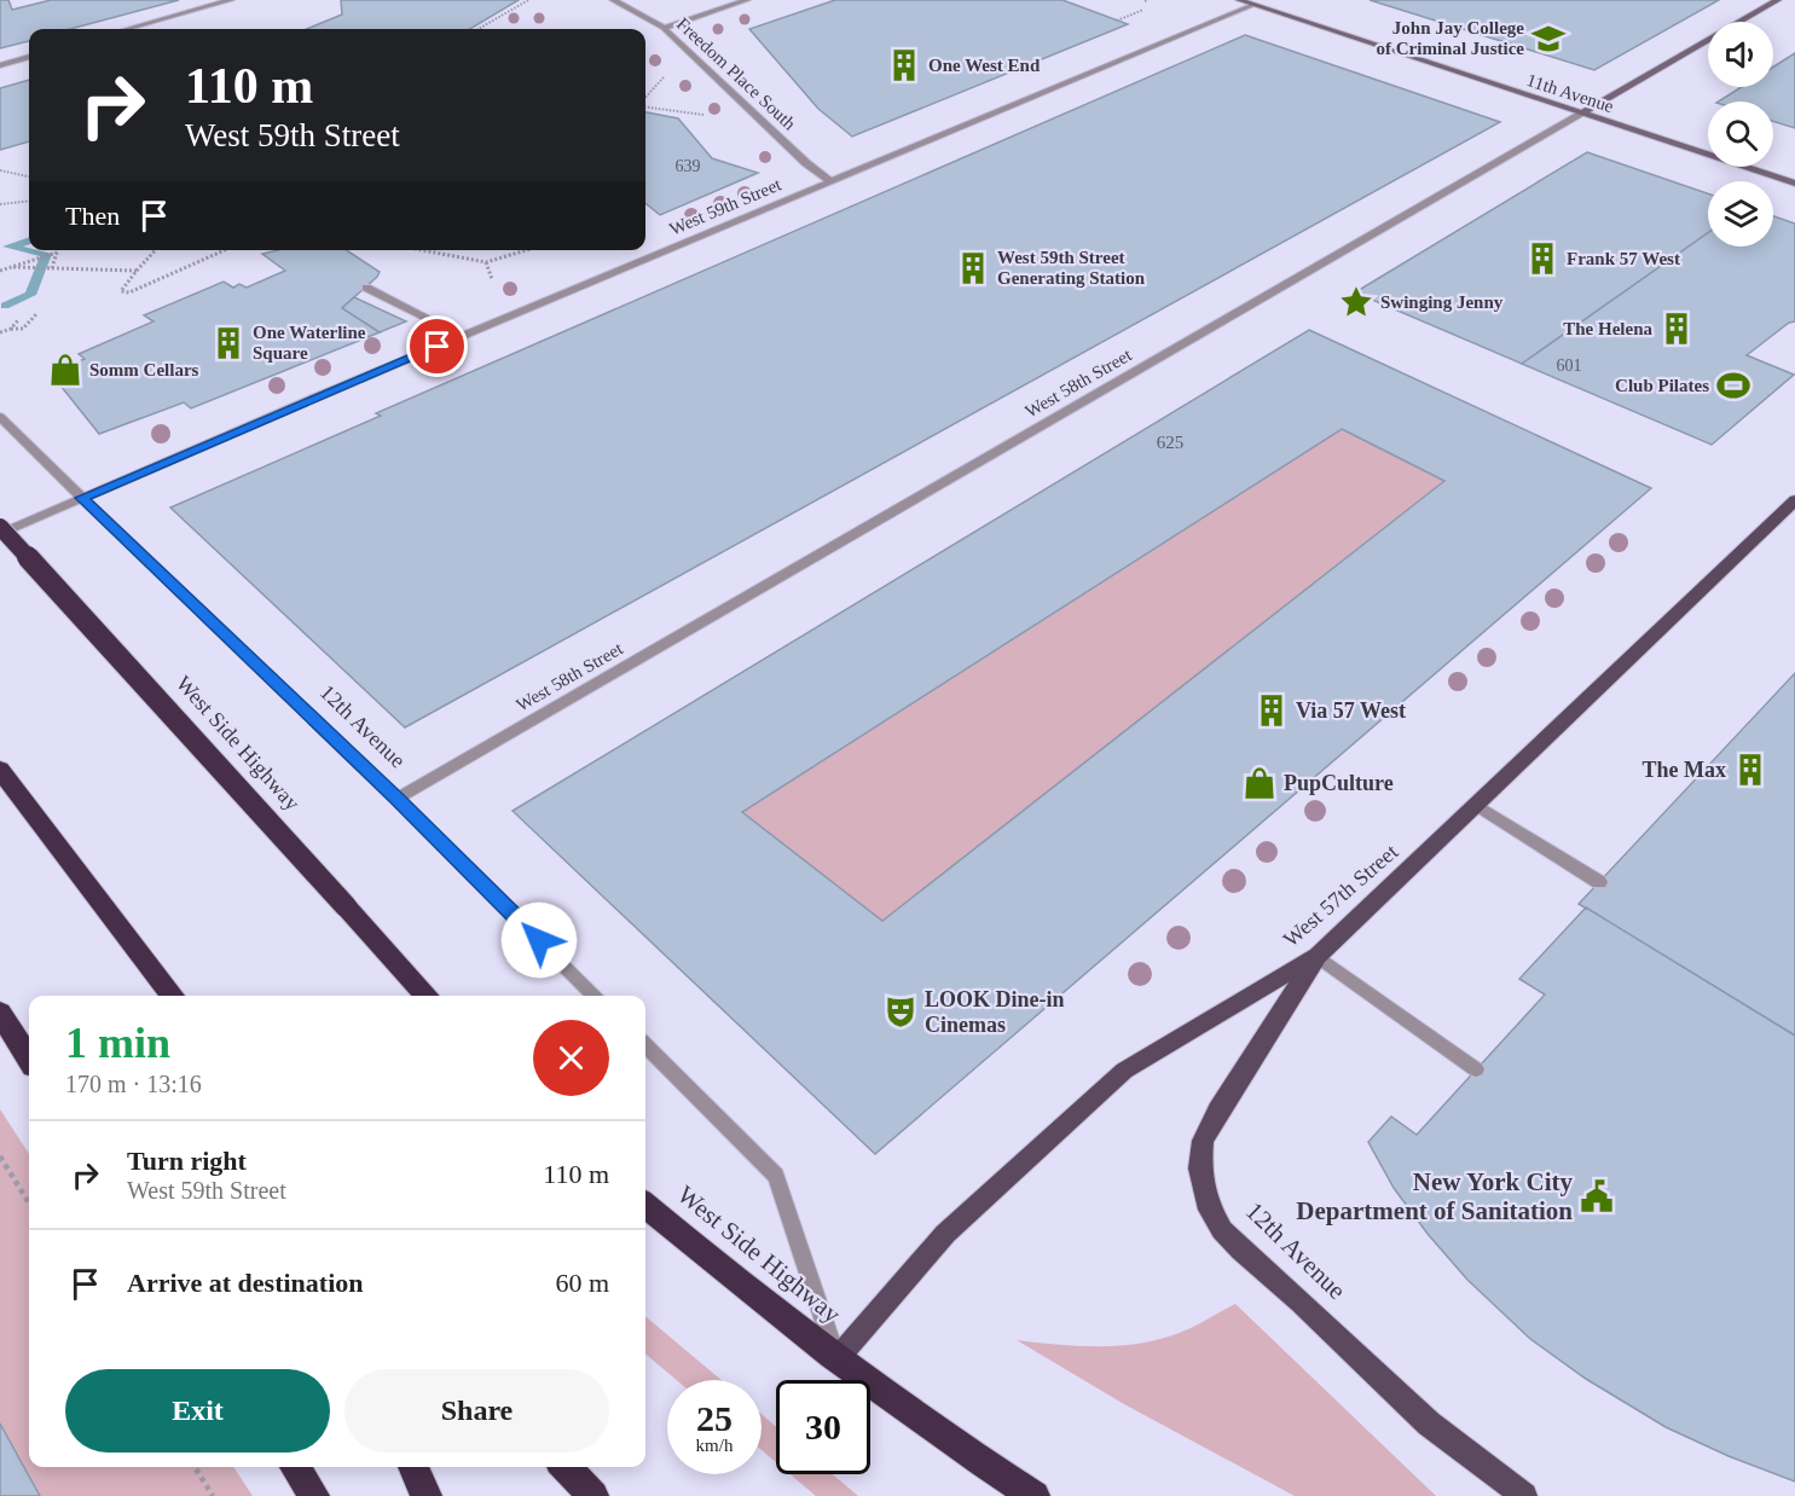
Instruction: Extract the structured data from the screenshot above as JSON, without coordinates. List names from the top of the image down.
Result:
{
  "streets": {
    "highway": ["West Side Highway"],
    "main road": [
      "11th Avenue",
      "West 59th Street",
      "West 58th Street",
      "12th Avenue",
      "West 57th Street"
    ],
    "street": ["Freedom Place South"]
  },
  "crossings": [
    ["Freedom Place South", "West 59th Street"],
    ["11th Avenue", "West 59th Street"],
    ["11th Avenue", "West 58th Street"],
    ["West 59th Street", "12th Avenue"],
    ["West 58th Street", "12th Avenue"],
    ["12th Avenue", "West 57th Street"],
    ["West Side Highway", "West 57th Street"]
  ],
  "places": {
    "school or university": ["John Jay College of Criminal Justice"],
    "building": [
      "One West End",
      "Frank 57 West",
      "West 59th Street Generating Station",
      "The Helena",
      "One Waterline Square",
      "Via 57 West",
      "The Max"
    ],
    "place": ["Swinging Jenny"],
    "shop": ["Somm Cellars", "PupCulture"],
    "sports": ["Club Pilates"],
    "theatre": ["LOOK Dine-in Cinemas"],
    "public building": ["New York City Department of Sanitation"]
  },
  "house_numbers": ["639", "601", "625"],
  "page": {
    "turn": ["110 m", "West 59th Street"],
    "then": "Then",
    "heading": ["1 min", "170 m · 13:16"],
    "list": [
      {
        "name": "Turn right",
        "note": "West 59th Street",
        "value": "110 m"
      },
      {
        "name": "Arrive at destination",
        "value": "60 m"
      }
    ],
    "buttons": ["Exit", "Share"],
    "speed": "25 km/h",
    "limit": "30"
  }
}
